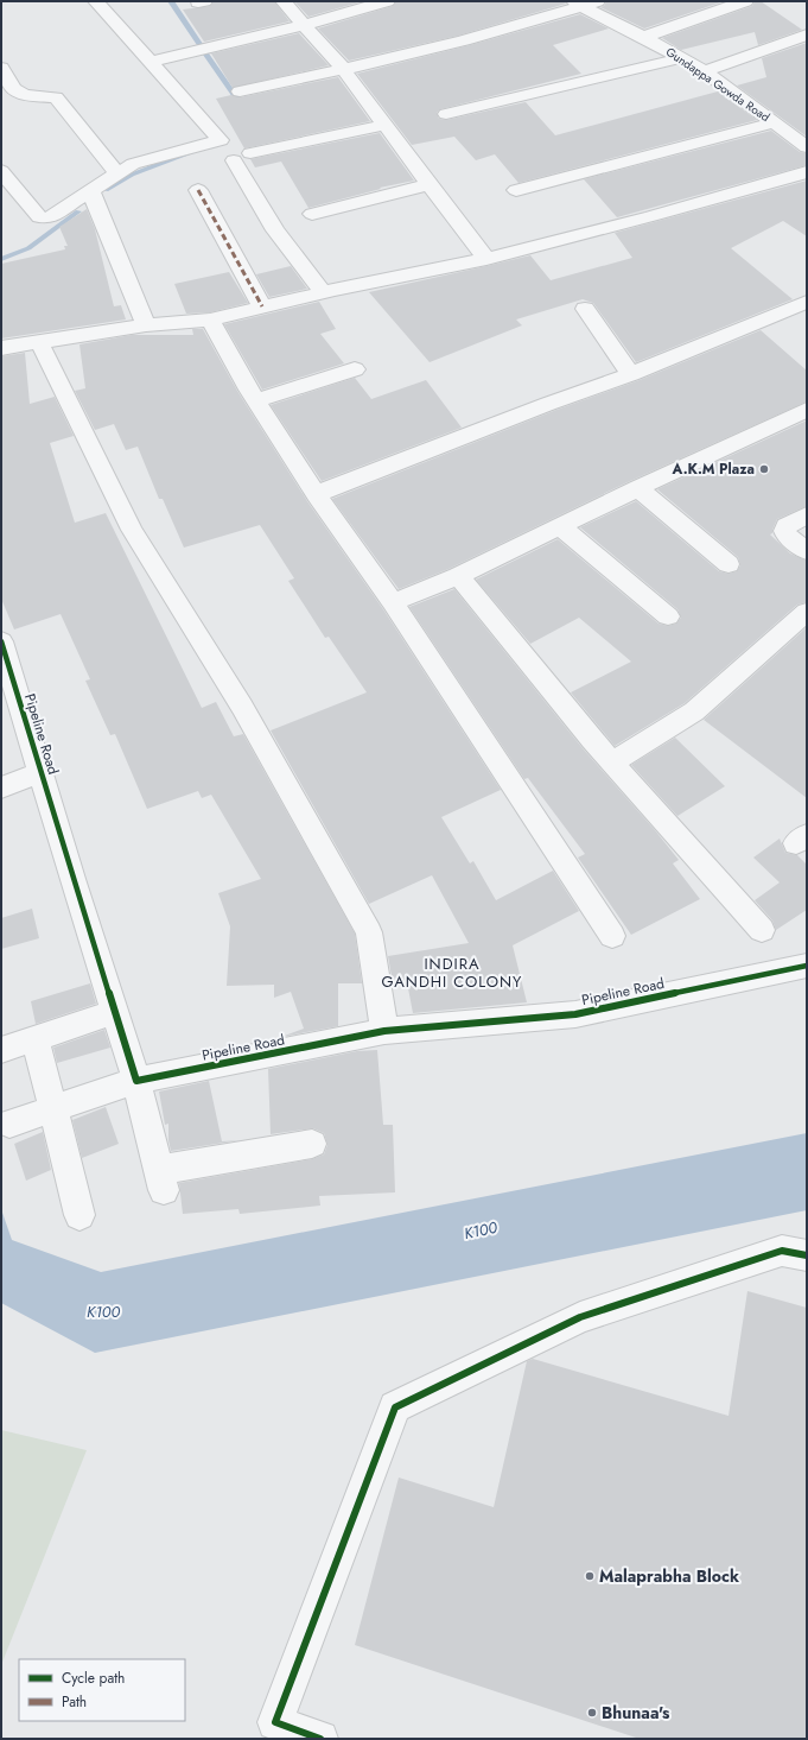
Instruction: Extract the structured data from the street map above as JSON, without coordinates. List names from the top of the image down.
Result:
{
  "streets": {
    "street": ["Gundappa Gowda Road", "Pipeline Road"]
  },
  "districts": ["INDIRA GANDHI COLONY"],
  "water": ["K100"],
  "places": ["A.K.M Plaza", "Malaprabha Block", "Bhunaa's"],
  "legend": ["Cycle path", "Path"]
}
